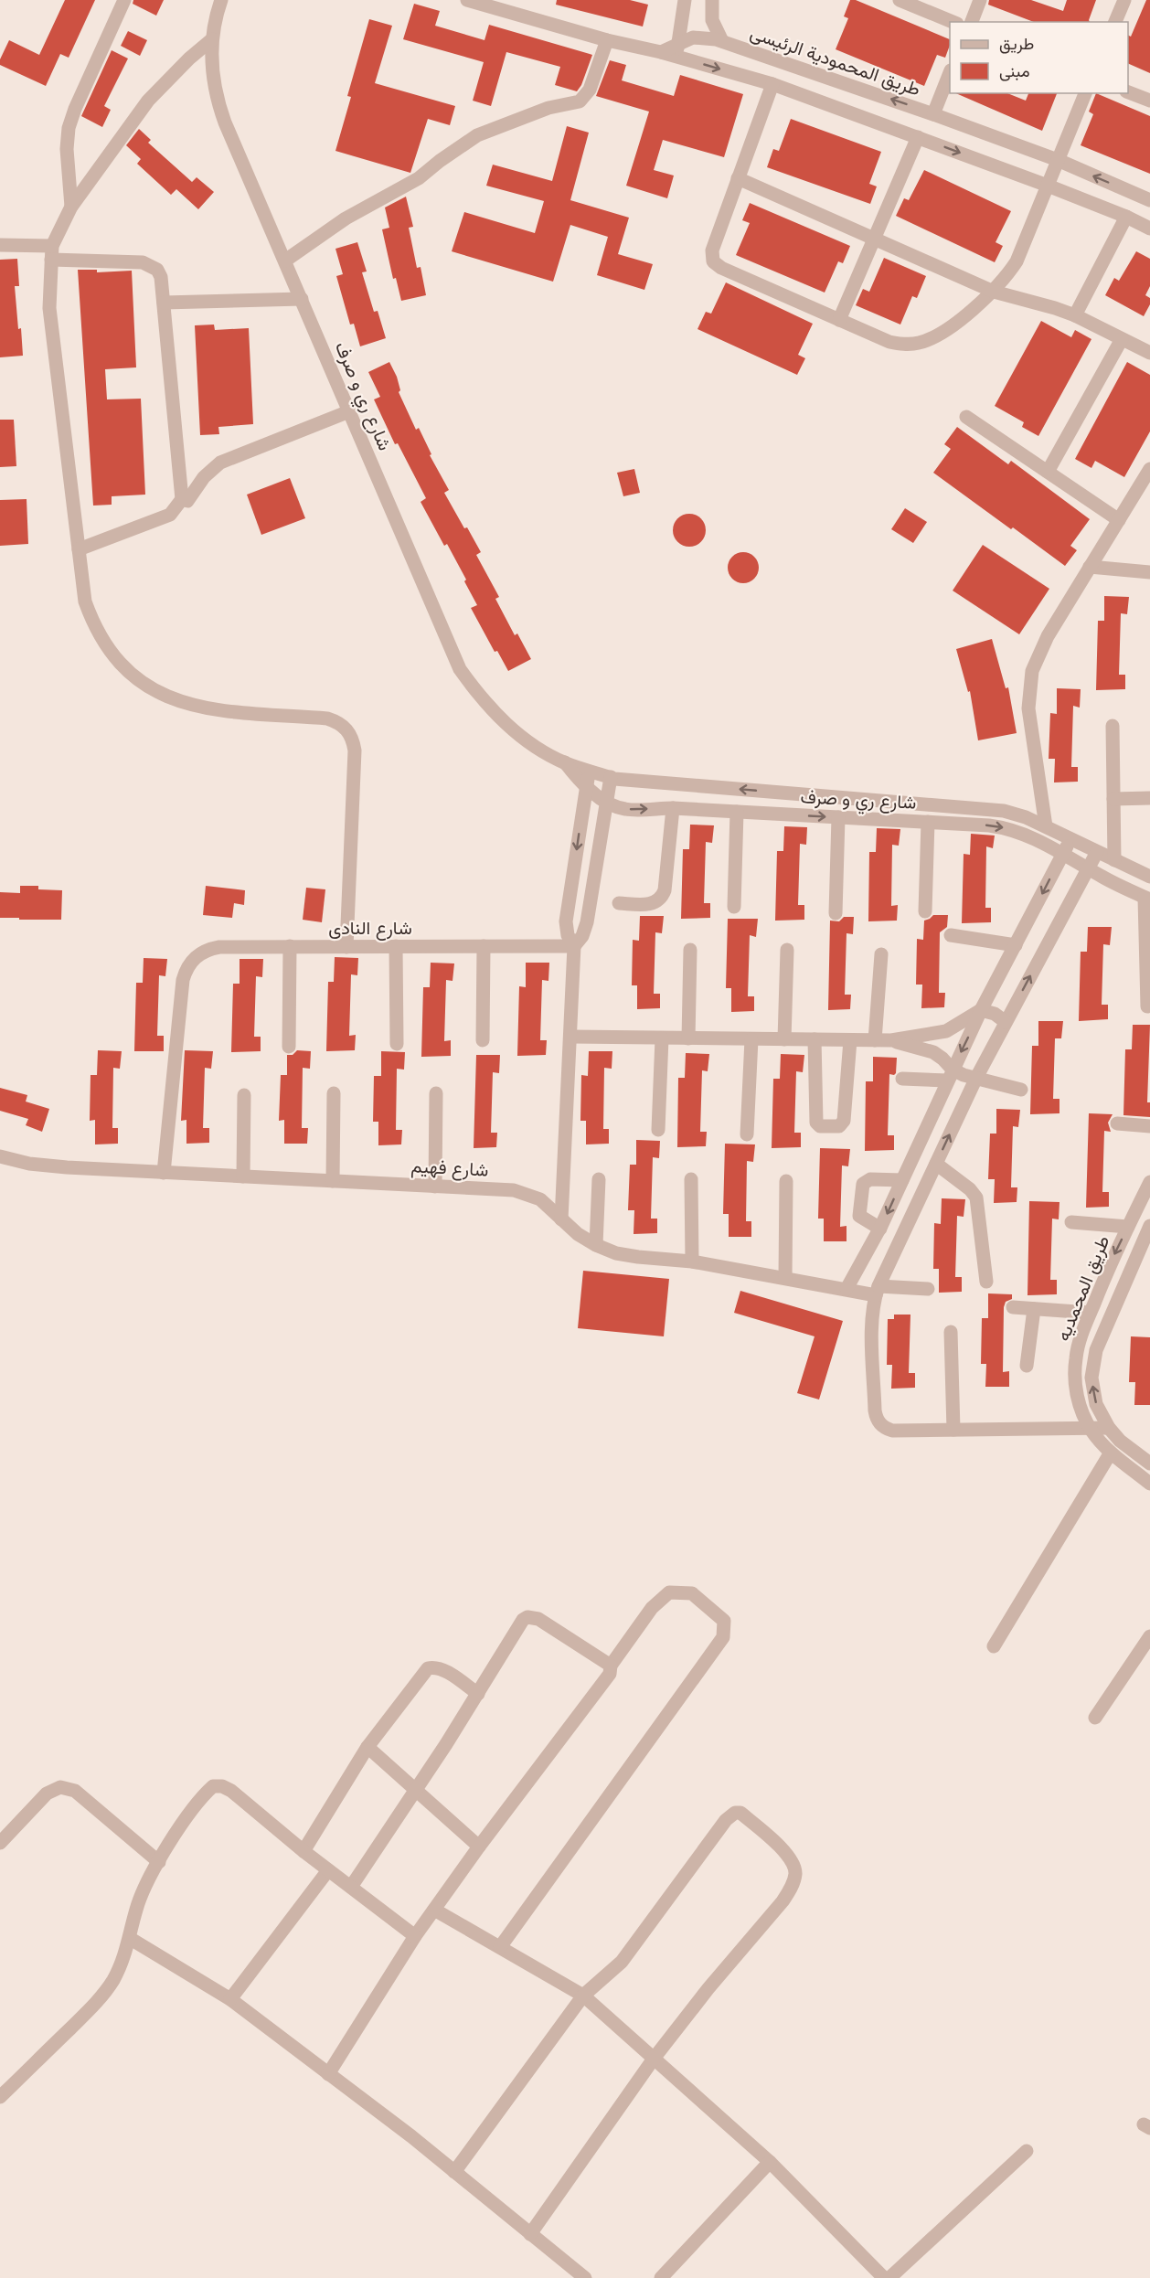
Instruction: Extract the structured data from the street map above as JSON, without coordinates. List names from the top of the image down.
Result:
{
  "streets": {
    "street": [
      "طريق المحمودية الرئيسى",
      "شارع ري و صرف",
      "شارع النادى",
      "شارع فهيم",
      "طريق المحمديه"
    ]
  },
  "crossings": [
    ["شارع النادى", "شارع فهيم"]
  ],
  "legend": ["طريق", "مبنى"]
}
